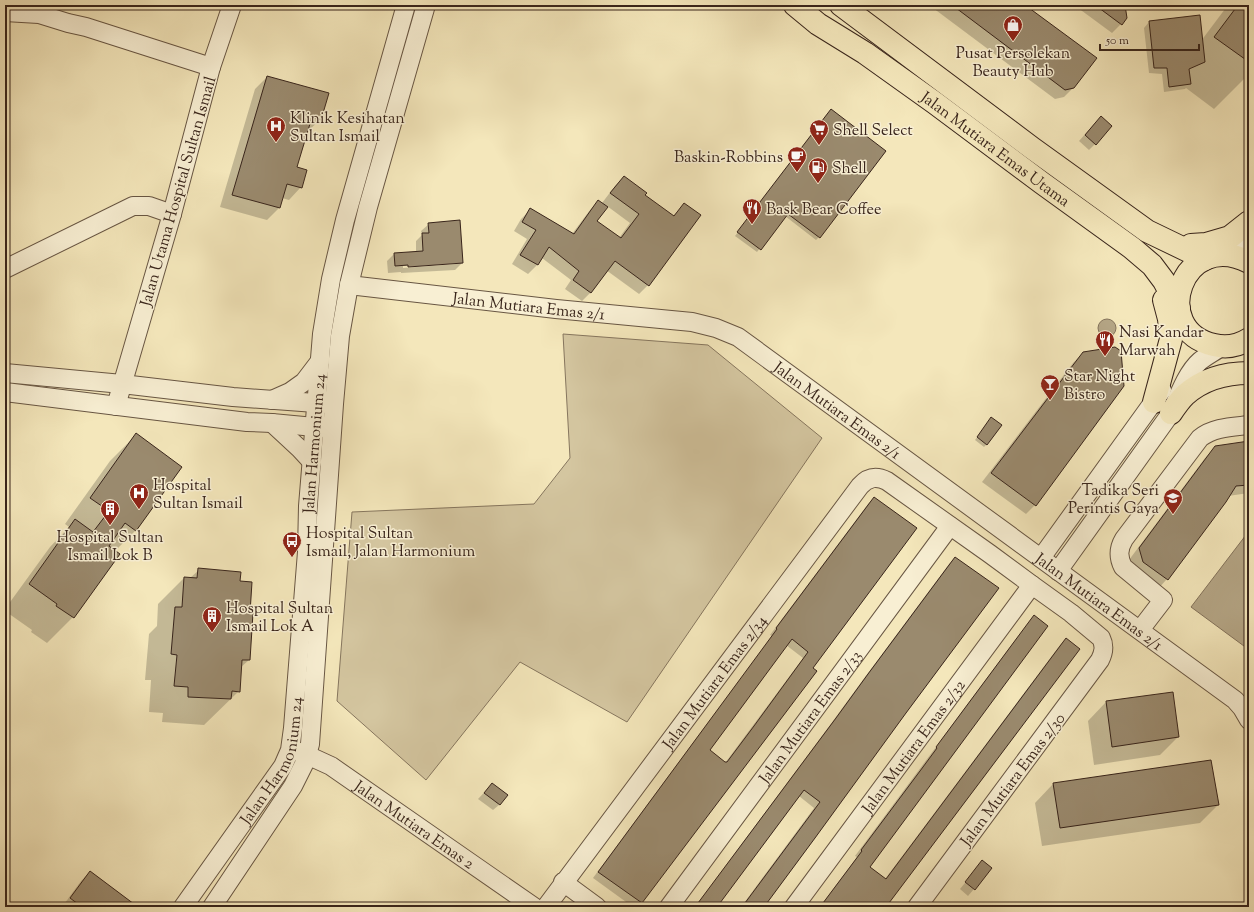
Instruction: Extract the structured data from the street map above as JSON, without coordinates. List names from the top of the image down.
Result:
{
  "streets": {
    "main road": ["Jalan Mutiara Emas Utama"],
    "street": [
      "Jalan Utama Hospital Sultan Ismail",
      "Jalan Mutiara Emas 2/1",
      "Jalan Harmonium 24",
      "Jalan Mutiara Emas 2/34",
      "Jalan Mutiara Emas 2/33",
      "Jalan Mutiara Emas 2/32",
      "Jalan Mutiara Emas 2/30",
      "Jalan Mutiara Emas 2"
    ]
  },
  "crossings": [
    ["Jalan Mutiara Emas 2/1", "Jalan Harmonium 24"],
    ["Jalan Harmonium 24", "Jalan Mutiara Emas 2"],
    ["Jalan Mutiara Emas 2/34", "Jalan Mutiara Emas 2/33"],
    ["Jalan Mutiara Emas 2/32", "Jalan Mutiara Emas 2/30"]
  ],
  "places": {
    "shop": ["Pusat Persolekan Beauty Hub"],
    "hospital": ["Klinik Kesihatan Sultan Ismail", "Hospital Sultan Ismail"],
    "supermarket": ["Shell Select"],
    "cafe": ["Baskin-Robbins"],
    "fuel station": ["Shell"],
    "restaurant": ["Bask Bear Coffee", "Nasi Kandar Marwah"],
    "bar": ["Star Night Bistro"],
    "school or university": ["Tadika Seri Perintis Gaya"],
    "building": ["Hospital Sultan Ismail Lok B", "Hospital Sultan Ismail Lok A"],
    "bus stop": ["Hospital Sultan Ismail, Jalan Harmonium"]
  },
  "scale_bar": "50 m"
}
